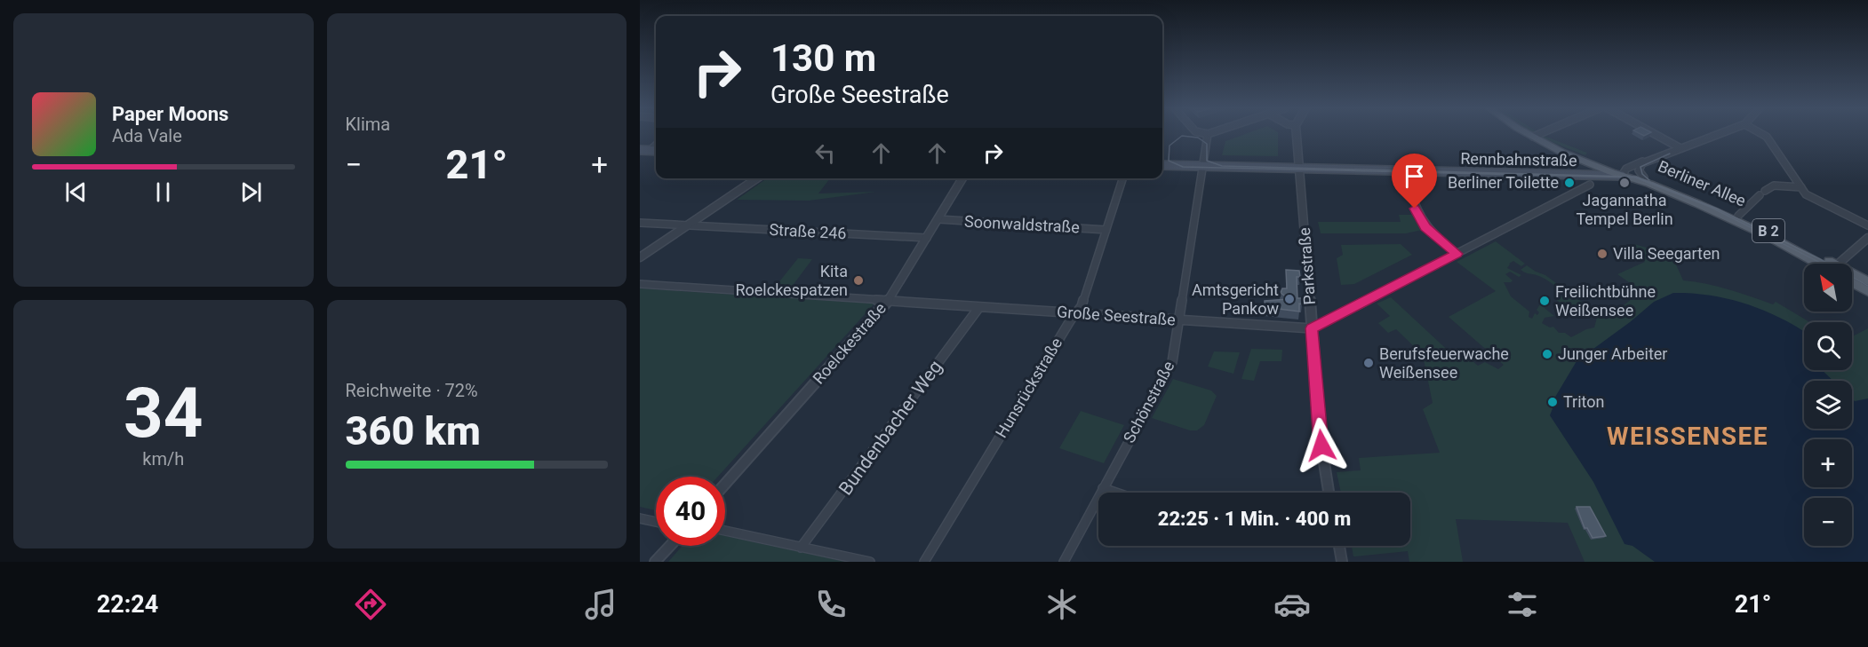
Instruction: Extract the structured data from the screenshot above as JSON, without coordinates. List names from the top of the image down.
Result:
{
  "streets": {
    "main road": ["Rennbahnstraße", "Berliner Allee", "B 2"],
    "street": [
      "Soonwaldstraße",
      "Straße 246",
      "Parkstraße",
      "Große Seestraße",
      "Roelckestraße",
      "Hunsrückstraße",
      "Schönstraße",
      "Bundenbacher Weg"
    ]
  },
  "crossings": [
    ["Rennbahnstraße", "Berliner Allee"],
    ["Rennbahnstraße", "Parkstraße"],
    ["Rennbahnstraße", "Schönstraße"],
    ["Soonwaldstraße", "Roelckestraße"],
    ["Soonwaldstraße", "Hunsrückstraße"],
    ["Straße 246", "Roelckestraße"],
    ["Parkstraße", "Große Seestraße"],
    ["Große Seestraße", "Roelckestraße"],
    ["Große Seestraße", "Hunsrückstraße"],
    ["Große Seestraße", "Schönstraße"],
    ["Große Seestraße", "Bundenbacher Weg"]
  ],
  "districts": ["WEISSENSEE"],
  "places": [
    "Berliner Toilette",
    "Jagannatha Tempel Berlin",
    "Villa Seegarten",
    "Kita Roelckespatzen",
    "Amtsgericht Pankow",
    "Freilichtbühne Weißensee",
    "Junger Arbeiter",
    "Berufsfeuerwache Weißensee",
    "Triton"
  ],
  "north": "top left",
  "page": {
    "tile": [
      "Klima",
      ["34", "km/h"],
      ["Reichweite · 72%", "360 km"]
    ],
    "turn": ["130 m", "Große Seestraße"],
    "song": ["Paper Moons", "Ada Vale"],
    "heat": ["−", "21°", "+"],
    "map_buttons": ["+", "−"],
    "limit": "40",
    "trip": "22:25 · 1 Min. · 400 m",
    "tabs": ["22:24", "21°"]
  }
}
